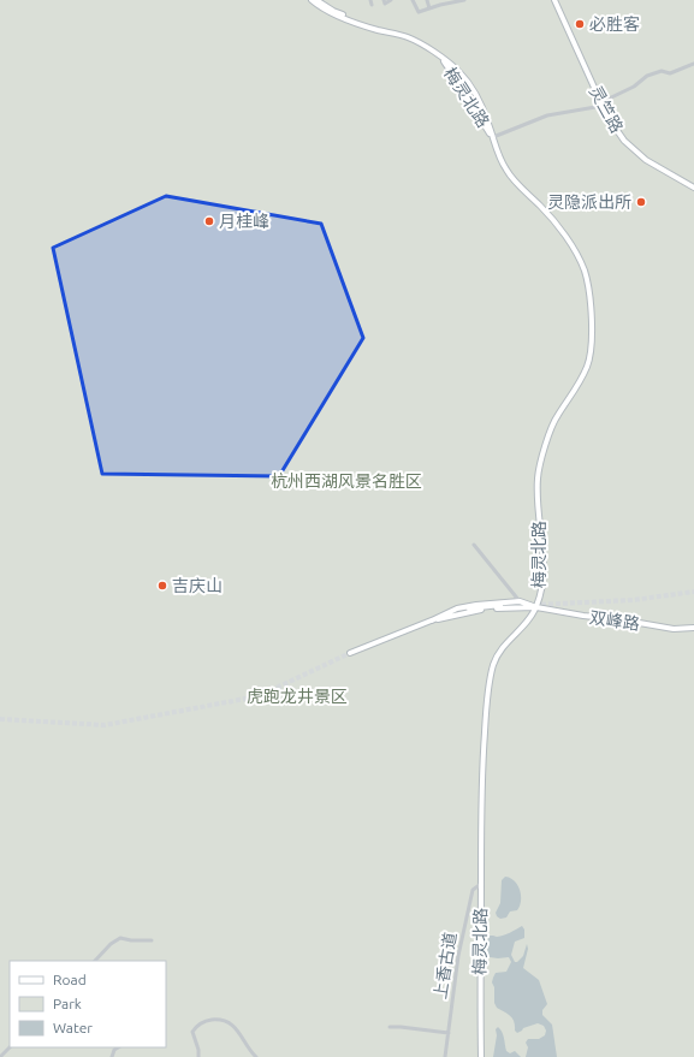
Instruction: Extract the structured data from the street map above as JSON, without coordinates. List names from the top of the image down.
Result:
{
  "streets": {
    "street": [
      "梅灵北路",
      "灵竺路",
      "双峰路",
      "上香古道"
    ]
  },
  "crossings": [
    ["梅灵北路", "双峰路"],
    ["梅灵北路", "上香古道"]
  ],
  "parks": ["杭州西湖风景名胜区", "虎跑龙井景区"],
  "places": [
    "必胜客",
    "灵隐派出所",
    "月桂峰",
    "吉庆山"
  ],
  "legend": ["Road", "Park", "Water"]
}
